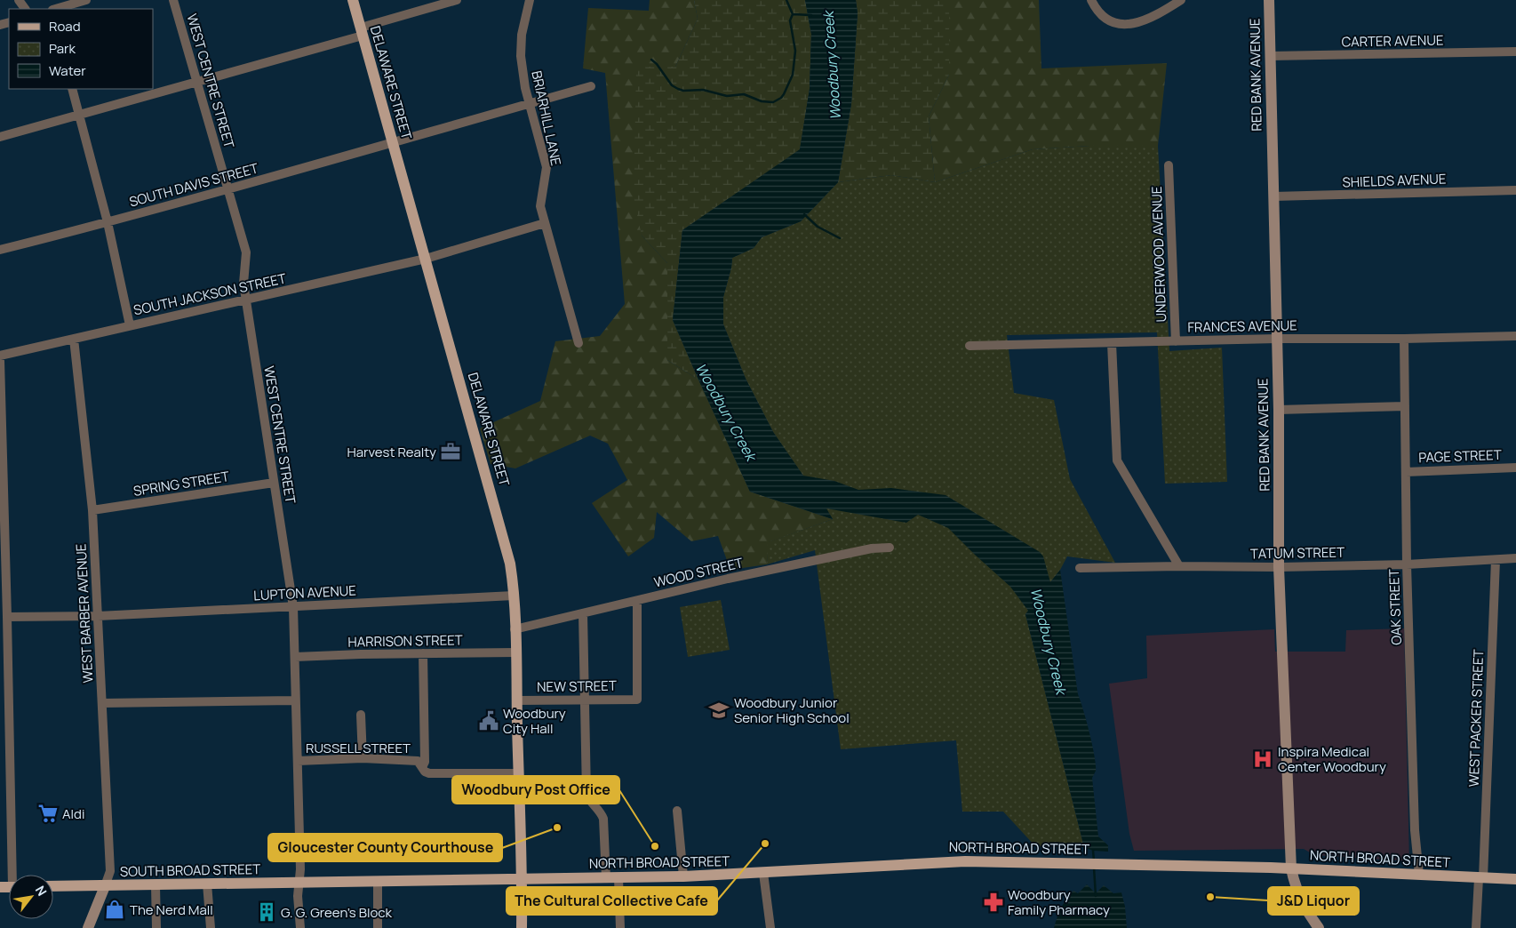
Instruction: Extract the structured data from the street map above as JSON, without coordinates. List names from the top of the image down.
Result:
{
  "streets": {
    "main road": ["DELAWARE STREET", "NORTH BROAD STREET", "SOUTH BROAD STREET"],
    "street": [
      "CARTER AVENUE",
      "RED BANK AVENUE",
      "WEST CENTRE STREET",
      "BRIARHILL LANE",
      "SHIELDS AVENUE",
      "SOUTH DAVIS STREET",
      "UNDERWOOD AVENUE",
      "SOUTH JACKSON STREET",
      "FRANCES AVENUE",
      "PAGE STREET",
      "SPRING STREET",
      "TATUM STREET",
      "WOOD STREET",
      "LUPTON AVENUE",
      "OAK STREET",
      "WEST BARBER AVENUE",
      "HARRISON STREET",
      "NEW STREET",
      "WEST PACKER STREET",
      "RUSSELL STREET"
    ]
  },
  "crossings": [
    ["CARTER AVENUE", "RED BANK AVENUE"],
    ["RED BANK AVENUE", "SHIELDS AVENUE"],
    ["RED BANK AVENUE", "FRANCES AVENUE"],
    ["RED BANK AVENUE", "TATUM STREET"],
    ["RED BANK AVENUE", "NORTH BROAD STREET"],
    ["WEST CENTRE STREET", "SOUTH DAVIS STREET"],
    ["WEST CENTRE STREET", "SOUTH JACKSON STREET"],
    ["WEST CENTRE STREET", "SPRING STREET"],
    ["WEST CENTRE STREET", "LUPTON AVENUE"],
    ["WEST CENTRE STREET", "HARRISON STREET"],
    ["WEST CENTRE STREET", "RUSSELL STREET"],
    ["WEST CENTRE STREET", "SOUTH BROAD STREET"],
    ["DELAWARE STREET", "SOUTH DAVIS STREET"],
    ["DELAWARE STREET", "SOUTH JACKSON STREET"],
    ["DELAWARE STREET", "WOOD STREET"],
    ["DELAWARE STREET", "LUPTON AVENUE"],
    ["DELAWARE STREET", "HARRISON STREET"],
    ["DELAWARE STREET", "NEW STREET"],
    ["DELAWARE STREET", "RUSSELL STREET"],
    ["DELAWARE STREET", "NORTH BROAD STREET"],
    ["DELAWARE STREET", "SOUTH BROAD STREET"],
    ["BRIARHILL LANE", "SOUTH DAVIS STREET"],
    ["BRIARHILL LANE", "SOUTH JACKSON STREET"],
    ["UNDERWOOD AVENUE", "FRANCES AVENUE"],
    ["SOUTH JACKSON STREET", "WEST BARBER AVENUE"],
    ["FRANCES AVENUE", "OAK STREET"],
    ["PAGE STREET", "OAK STREET"],
    ["SPRING STREET", "WEST BARBER AVENUE"],
    ["TATUM STREET", "OAK STREET"],
    ["TATUM STREET", "WEST PACKER STREET"],
    ["WOOD STREET", "NEW STREET"],
    ["LUPTON AVENUE", "WEST BARBER AVENUE"],
    ["OAK STREET", "NORTH BROAD STREET"],
    ["WEST BARBER AVENUE", "SOUTH BROAD STREET"],
    ["WEST PACKER STREET", "NORTH BROAD STREET"],
    ["NORTH BROAD STREET", "SOUTH BROAD STREET"]
  ],
  "water": ["Woodbury Creek"],
  "places": {
    "office": ["Harvest Realty"],
    "school or university": ["Woodbury Junior Senior High School"],
    "public building": ["Woodbury City Hall"],
    "hospital": ["Inspira Medical Center Woodbury"],
    "supermarket": ["Aldi"],
    "other": [
      "Gloucester County Courthouse",
      "The Cultural Collective Cafe",
      "Woodbury Post Office",
      "J&D Liquor"
    ],
    "pharmacy": ["Woodbury Family Pharmacy"],
    "shop": ["The Nerd Mall"],
    "building": ["G. G. Green's Block"]
  },
  "legend": ["Road", "Park", "Water"],
  "north": "top right"
}
